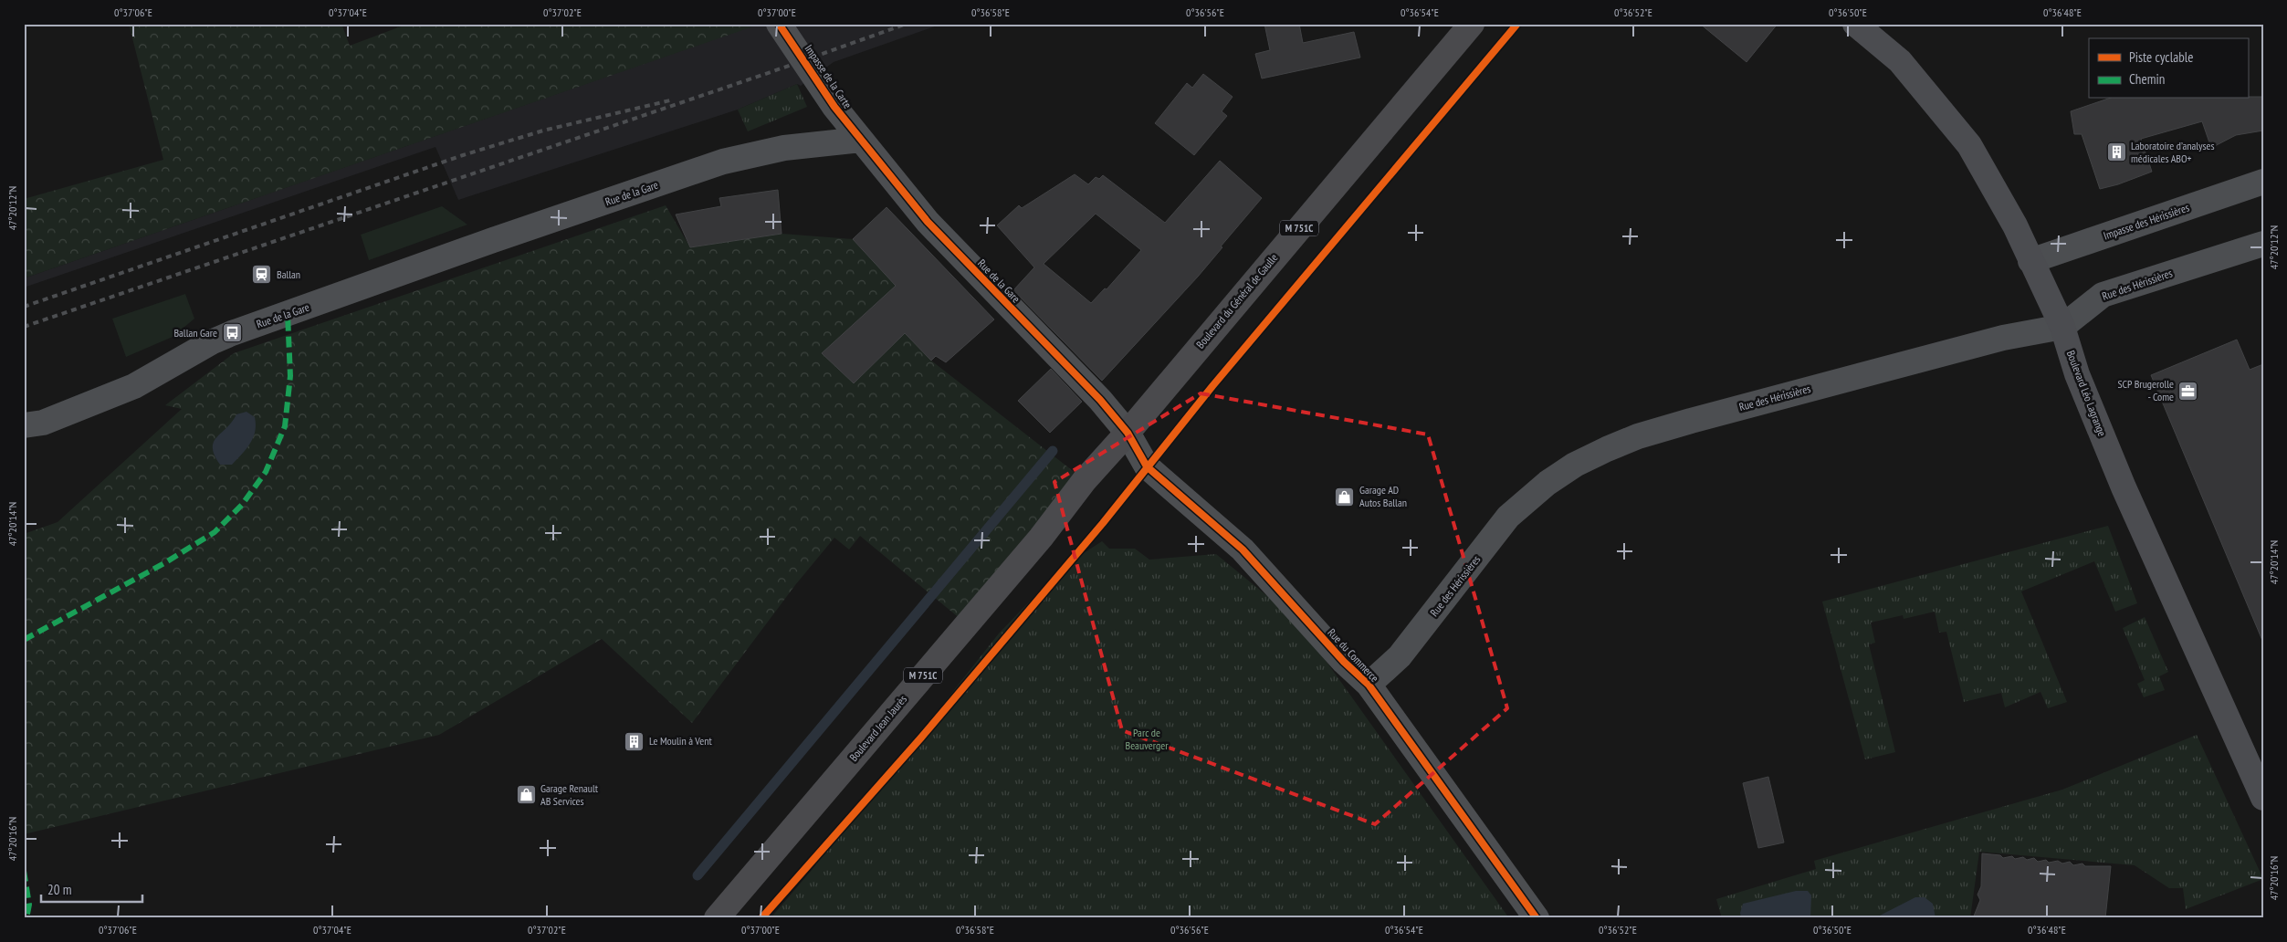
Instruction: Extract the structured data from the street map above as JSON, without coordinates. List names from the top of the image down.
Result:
{
  "streets": {
    "main road": ["M 751C", "Boulevard du Général de Gaulle", "Boulevard Jean Jaurès"],
    "street": [
      "Impasse de la Carte",
      "Rue de la Gare",
      "Impasse des Hérissières",
      "Rue des Hérissières",
      "Boulevard Léo Lagrange",
      "Rue du Commerce"
    ]
  },
  "crossings": [
    ["Impasse de la Carte", "Rue de la Gare"],
    ["Rue de la Gare", "Boulevard du Général de Gaulle"],
    ["Rue de la Gare", "Rue du Commerce"],
    ["Rue de la Gare", "Boulevard Jean Jaurès"],
    ["Impasse des Hérissières", "Boulevard Léo Lagrange"],
    ["Rue des Hérissières", "Boulevard Léo Lagrange"],
    ["Rue des Hérissières", "Rue du Commerce"],
    ["Boulevard du Général de Gaulle", "Rue du Commerce"],
    ["Boulevard du Général de Gaulle", "Boulevard Jean Jaurès"],
    ["Rue du Commerce", "Boulevard Jean Jaurès"]
  ],
  "parks": ["Parc de Beauverger"],
  "places": {
    "building": ["Laboratoire d’analyses médicales ABO+", "Le Moulin à Vent"],
    "station": ["Ballan"],
    "bus stop": ["Ballan Gare"],
    "office": ["SCP Brugerolle - Come"],
    "shop": ["Garage AD Autos Ballan", "Garage Renault AB Services"]
  },
  "legend": ["Piste cyclable", "Chemin"],
  "scale_bar": "20 m",
  "coordinates": [
    "0°37'06\"E",
    "0°37'04\"E",
    "0°37'02\"E",
    "0°37'00\"E",
    "0°36'58\"E",
    "0°36'56\"E",
    "0°36'54\"E",
    "0°36'52\"E",
    "0°36'50\"E",
    "0°36'48\"E",
    "47°20'12\"N",
    "47°20'14\"N",
    "47°20'16\"N"
  ]
}
